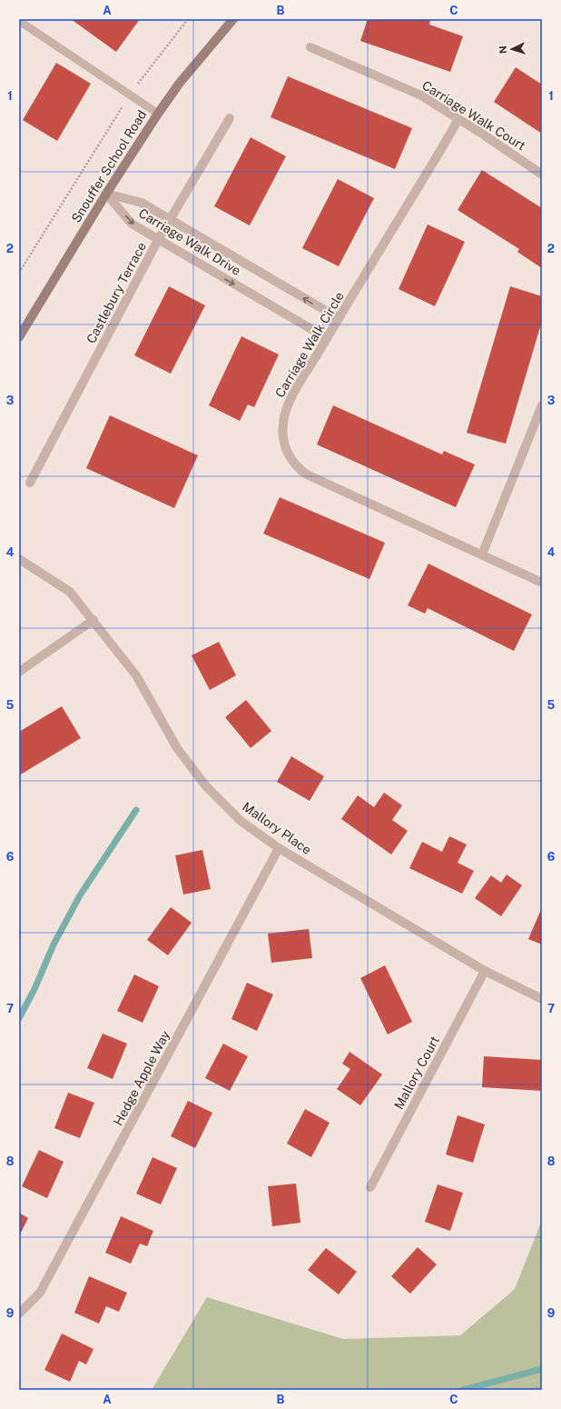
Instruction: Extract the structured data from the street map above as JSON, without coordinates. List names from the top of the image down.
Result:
{
  "streets": {
    "main road": ["Snouffer School Road"],
    "street": [
      "Carriage Walk Court",
      "Carriage Walk Drive",
      "Castlebury Terrace",
      "Carriage Walk Circle",
      "Mallory Place",
      "Mallory Court",
      "Hedge Apple Way"
    ]
  },
  "crossings": [
    ["Carriage Walk Court", "Carriage Walk Circle"],
    ["Snouffer School Road", "Carriage Walk Drive"],
    ["Carriage Walk Drive", "Castlebury Terrace"],
    ["Carriage Walk Drive", "Carriage Walk Circle"],
    ["Mallory Place", "Mallory Court"],
    ["Mallory Place", "Hedge Apple Way"]
  ],
  "north": "left",
  "grid": {
    "columns": ["A", "B", "C"],
    "rows": [
      "1",
      "2",
      "3",
      "4",
      "5",
      "6",
      "7",
      "8",
      "9"
    ]
  }
}
